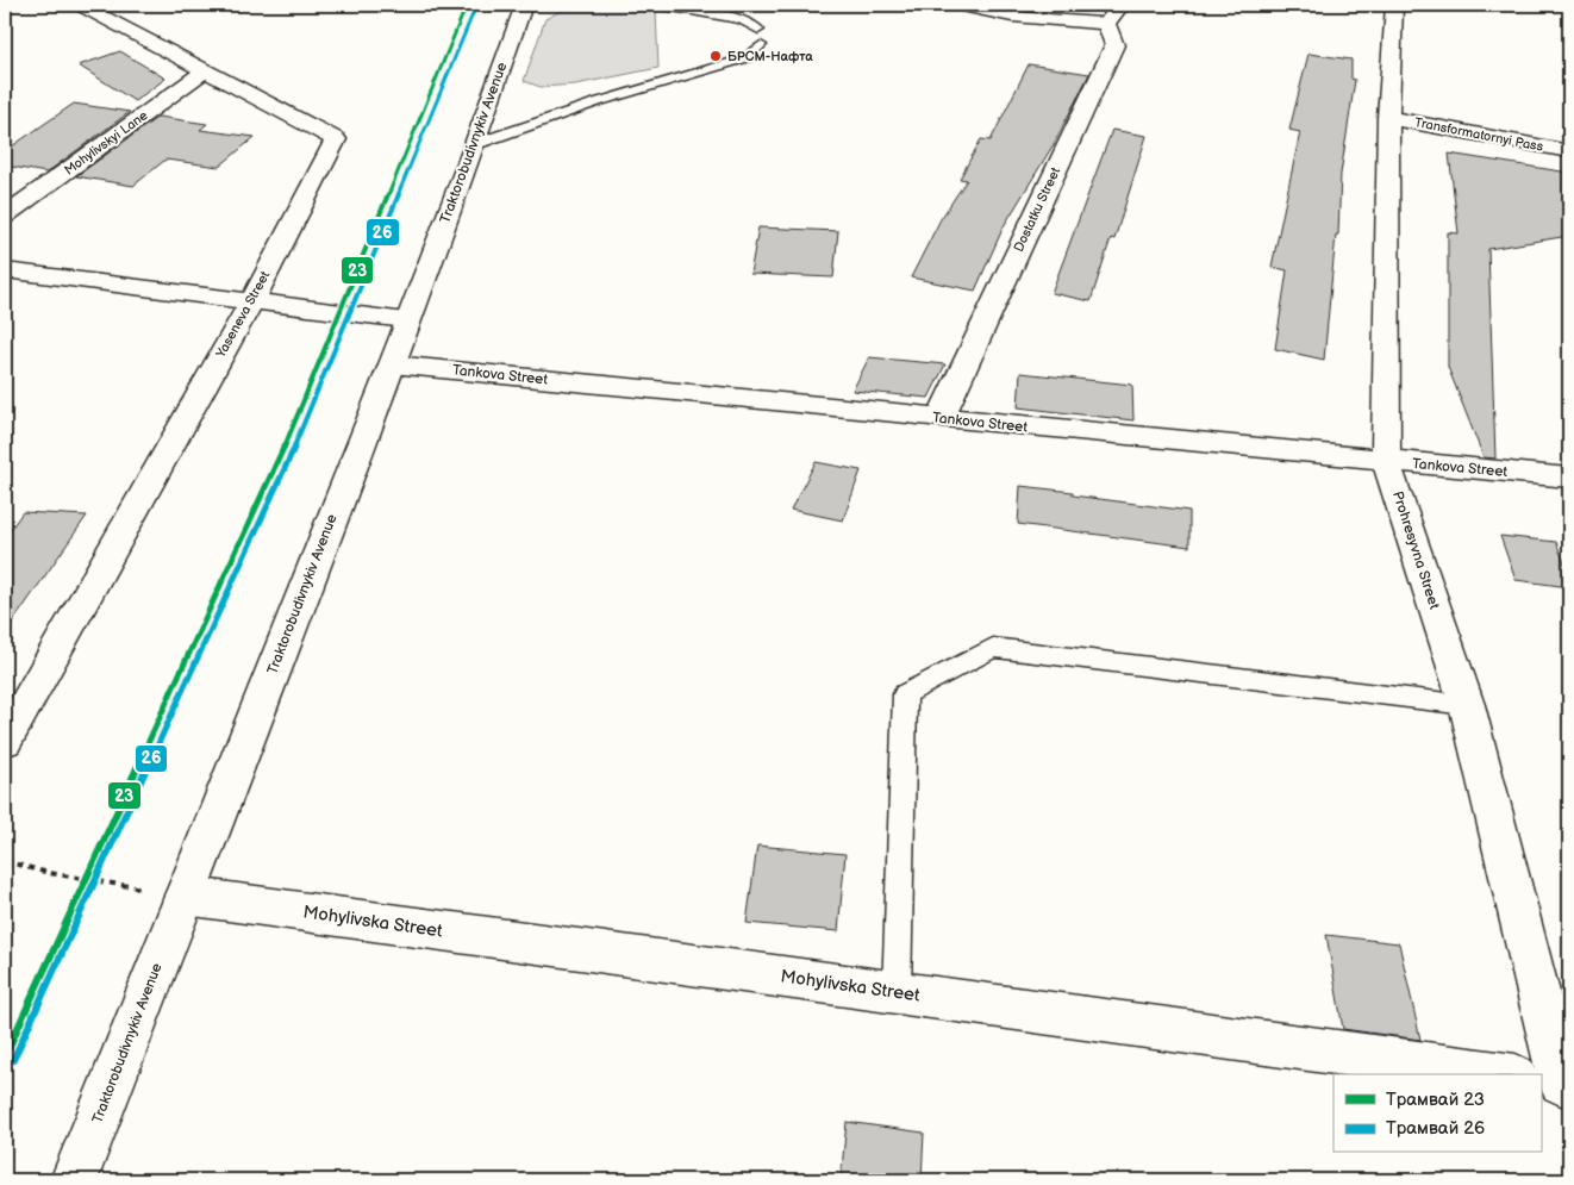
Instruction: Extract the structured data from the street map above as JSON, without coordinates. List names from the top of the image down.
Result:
{
  "streets": {
    "street": [
      "Transformatornyi Pass",
      "Mohylivskyi Lane",
      "Traktorobudivnykiv Avenue",
      "Dostatku Street",
      "Yaseneva Street",
      "Tankova Street",
      "Prohresyvna Street",
      "Mohylivska Street"
    ]
  },
  "crossings": [
    ["Transformatornyi Pass", "Prohresyvna Street"],
    ["Mohylivskyi Lane", "Yaseneva Street"],
    ["Traktorobudivnykiv Avenue", "Tankova Street"],
    ["Traktorobudivnykiv Avenue", "Mohylivska Street"],
    ["Dostatku Street", "Tankova Street"],
    ["Tankova Street", "Prohresyvna Street"]
  ],
  "places": ["БРСМ-Нафта"],
  "lines": ["tram line 23", "tram line 26"],
  "legend": ["Трамвай 23", "Трамвай 26"]
}
